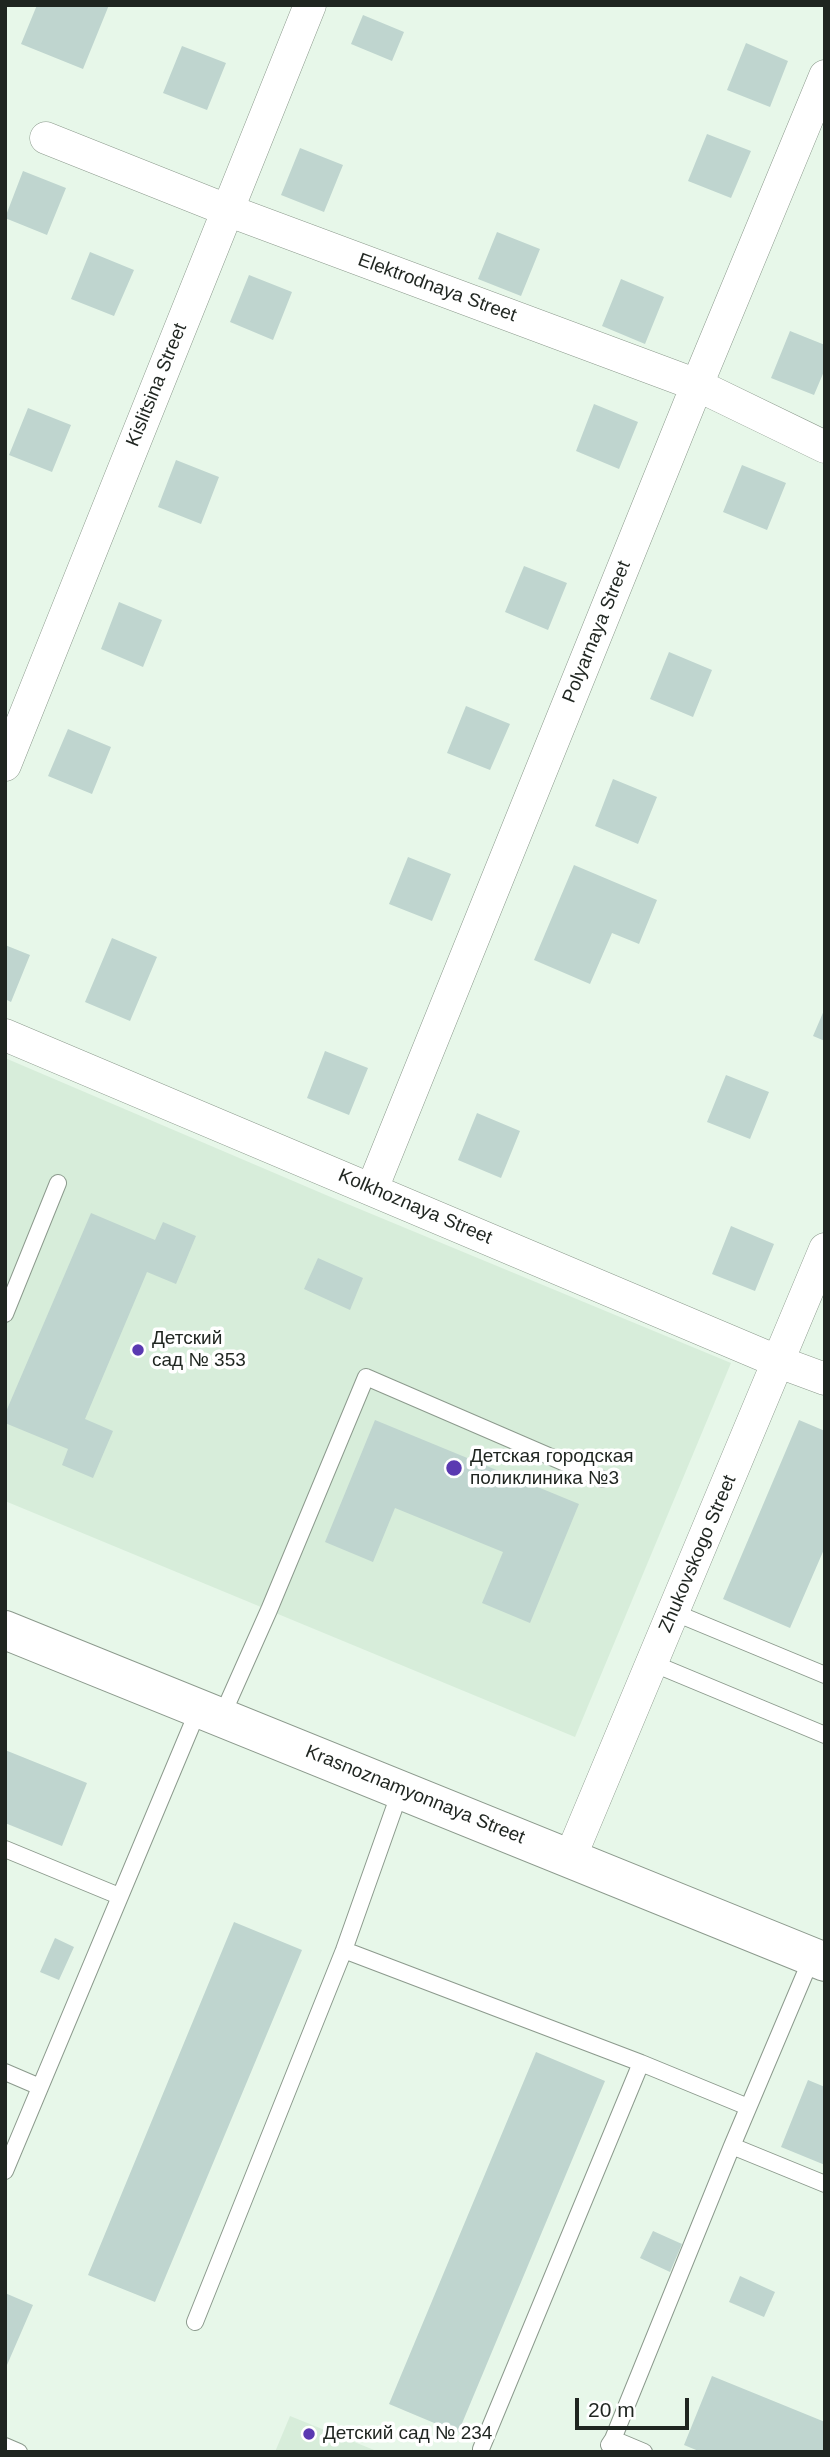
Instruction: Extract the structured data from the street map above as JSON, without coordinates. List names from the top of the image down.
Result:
{
  "streets": {
    "street": [
      "Elektrodnaya Street",
      "Kislitsina Street",
      "Polyarnaya Street",
      "Kolkhoznaya Street",
      "Zhukovskogo Street",
      "Krasnoznamyonnaya Street"
    ]
  },
  "crossings": [
    ["Elektrodnaya Street", "Kislitsina Street"],
    ["Elektrodnaya Street", "Polyarnaya Street"],
    ["Polyarnaya Street", "Kolkhoznaya Street"],
    ["Kolkhoznaya Street", "Zhukovskogo Street"],
    ["Zhukovskogo Street", "Krasnoznamyonnaya Street"]
  ],
  "places": ["Детский сад № 353", "Детская городская поликлиника №3", "Детский сад № 234"],
  "scale_bar": "20 m"
}
